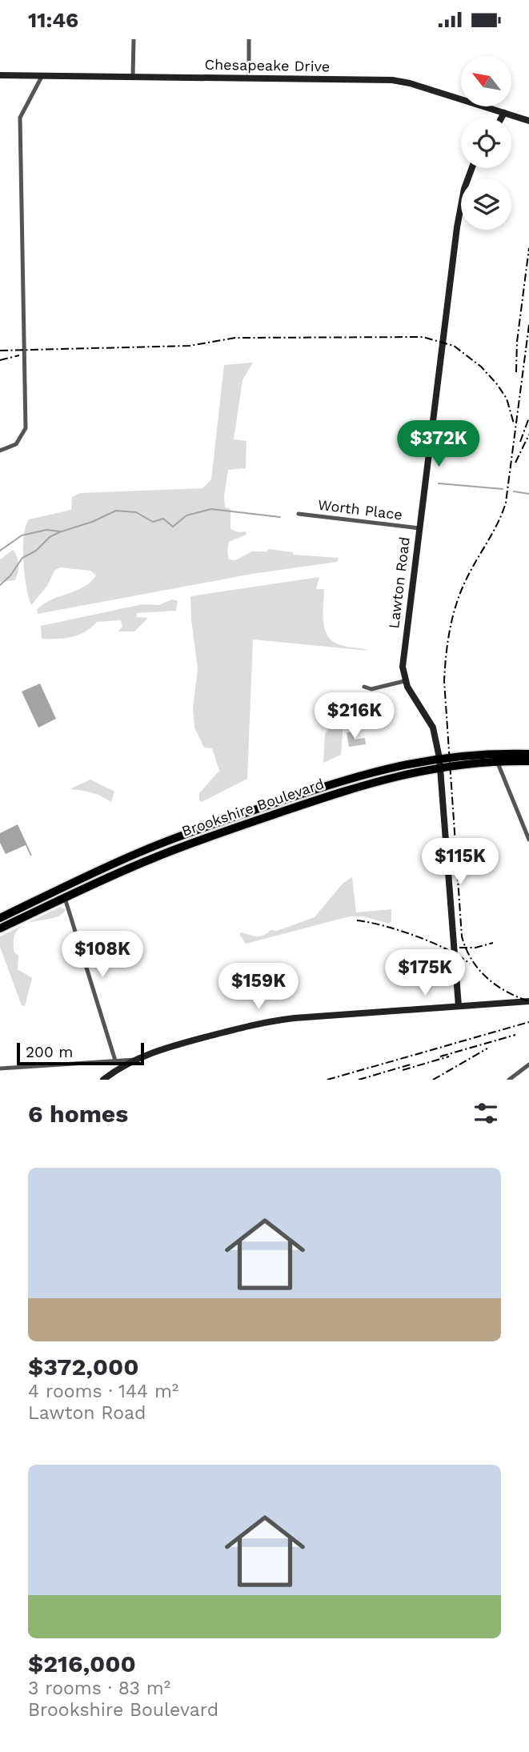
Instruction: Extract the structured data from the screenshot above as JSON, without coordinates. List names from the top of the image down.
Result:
{
  "streets": {
    "highway": ["Brookshire Boulevard"],
    "street": ["Chesapeake Drive", "Worth Place", "Lawton Road"]
  },
  "crossings": [
    ["Worth Place", "Lawton Road"],
    ["Lawton Road", "Brookshire Boulevard"]
  ],
  "scale_bar": "200 m",
  "north": "top left",
  "page": {
    "status": "11:46",
    "price": [
      "$372K",
      "$216K",
      "$115K",
      "$108K",
      "$175K",
      "$159K"
    ],
    "scale": "200 m",
    "heading": "6 homes",
    "list": [
      {
        "name": "$372,000",
        "note": "4 rooms · 144 m² · Lawton Road"
      },
      {
        "name": "$216,000",
        "note": "3 rooms · 83 m² · Brookshire Boulevard"
      }
    ]
  }
}
